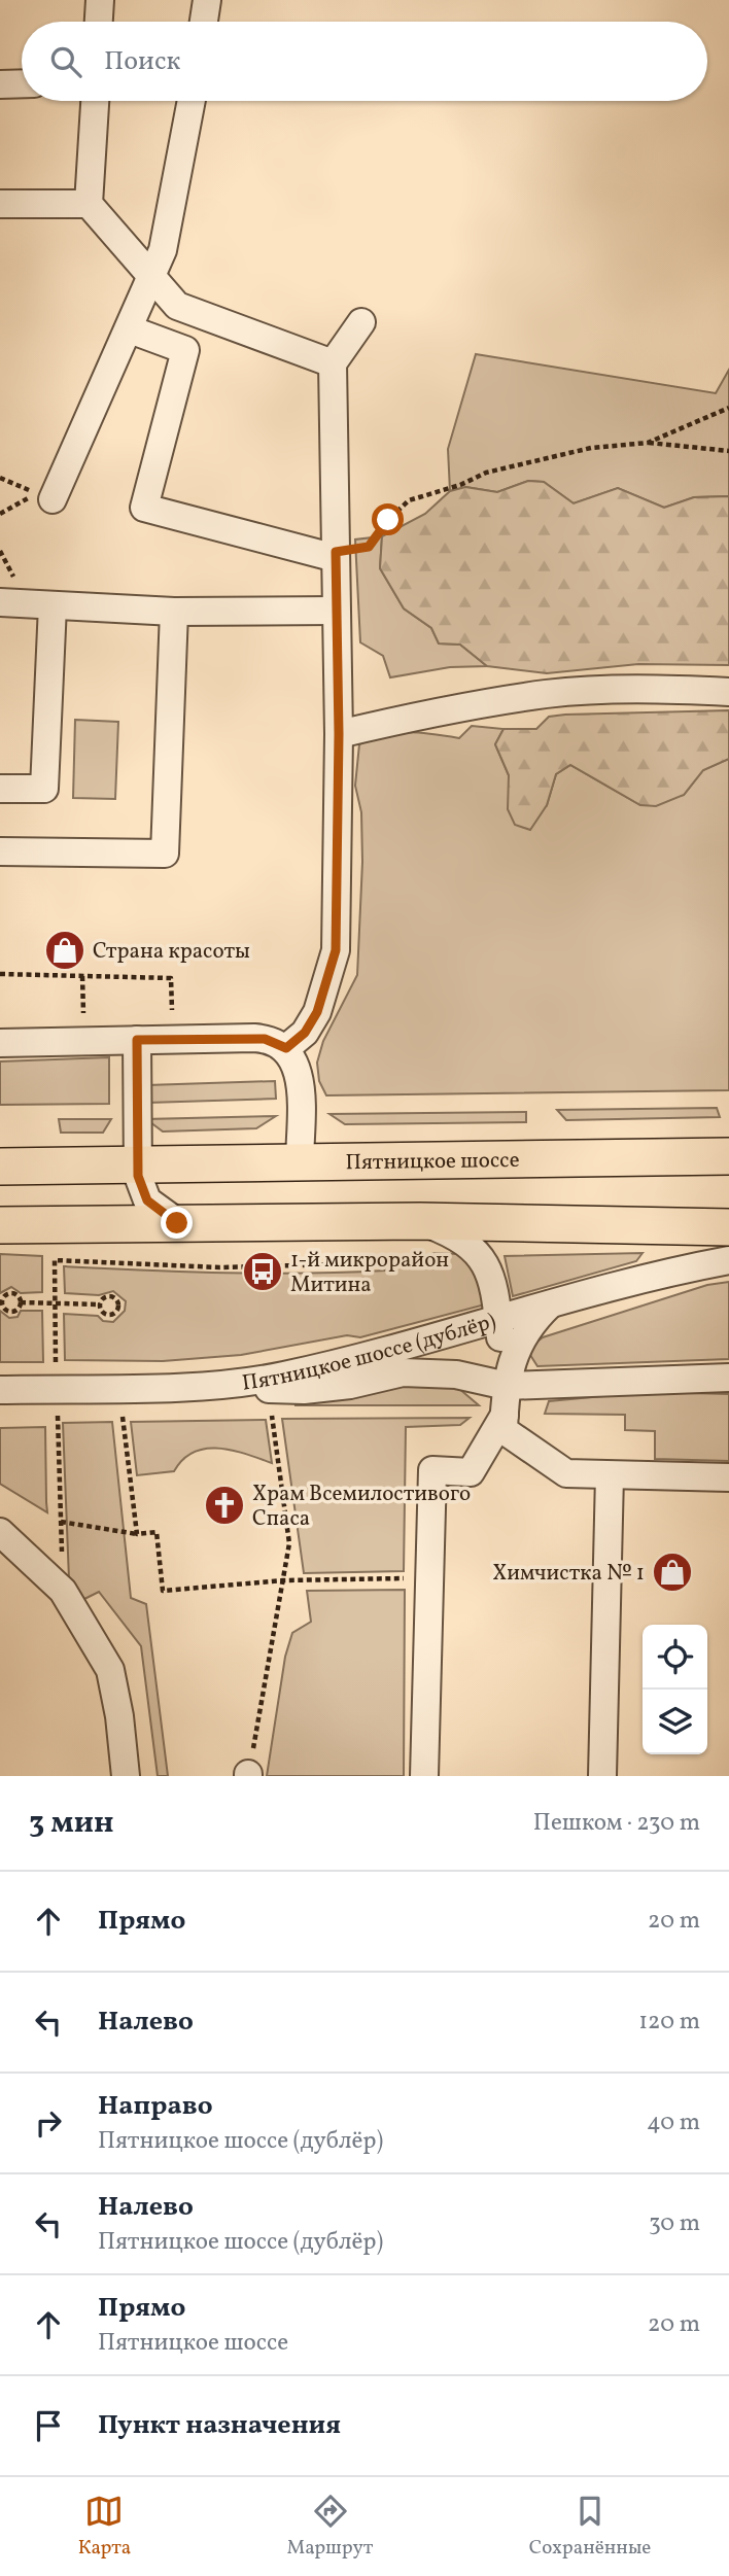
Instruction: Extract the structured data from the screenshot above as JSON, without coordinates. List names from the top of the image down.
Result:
{
  "streets": {
    "main road": ["Пятницкое шоссе"],
    "street": ["Пятницкое шоссе (дублёр)"]
  },
  "places": {
    "shop": ["Страна красоты", "Химчистка № 1"],
    "bus stop": ["1-й микрорайон Митина"],
    "church": ["Храм Всемилостивого Спаса"]
  },
  "page": {
    "search": "Поиск",
    "heading": ["3 мин", "Пешком · 230 m"],
    "list": [
      ["Прямо", "20 m"],
      ["Налево", "120 m"],
      ["Направо", "Пятницкое шоссе (дублёр)", "40 m"],
      ["Налево", "Пятницкое шоссе (дублёр)", "30 m"],
      ["Прямо", "Пятницкое шоссе", "20 m"],
      "Пункт назначения"
    ],
    "nav": ["Карта", "Маршрут", "Сохранённые"]
  }
}
